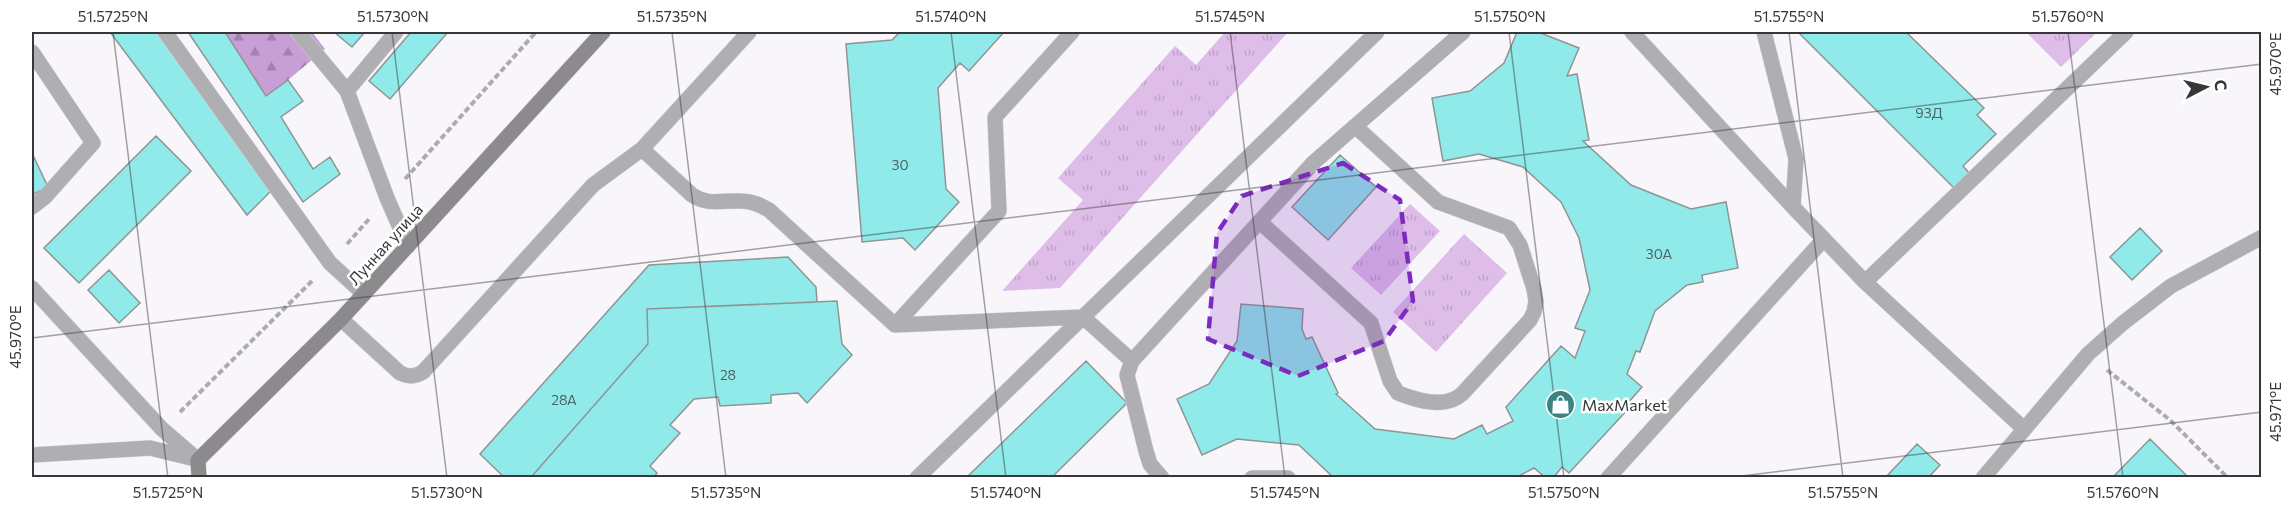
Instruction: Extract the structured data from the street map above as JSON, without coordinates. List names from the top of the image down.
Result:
{
  "streets": {
    "street": ["Лунная улица"]
  },
  "places": {
    "shop": ["MaxMarket"]
  },
  "house_numbers": [
    "93Д",
    "30",
    "30А",
    "28",
    "28А"
  ],
  "north": "right",
  "coordinates": [
    "51.5725°N",
    "51.5730°N",
    "51.5735°N",
    "51.5740°N",
    "51.5745°N",
    "51.5750°N",
    "51.5755°N",
    "51.5760°N",
    "45.970°E",
    "45.971°E"
  ]
}
